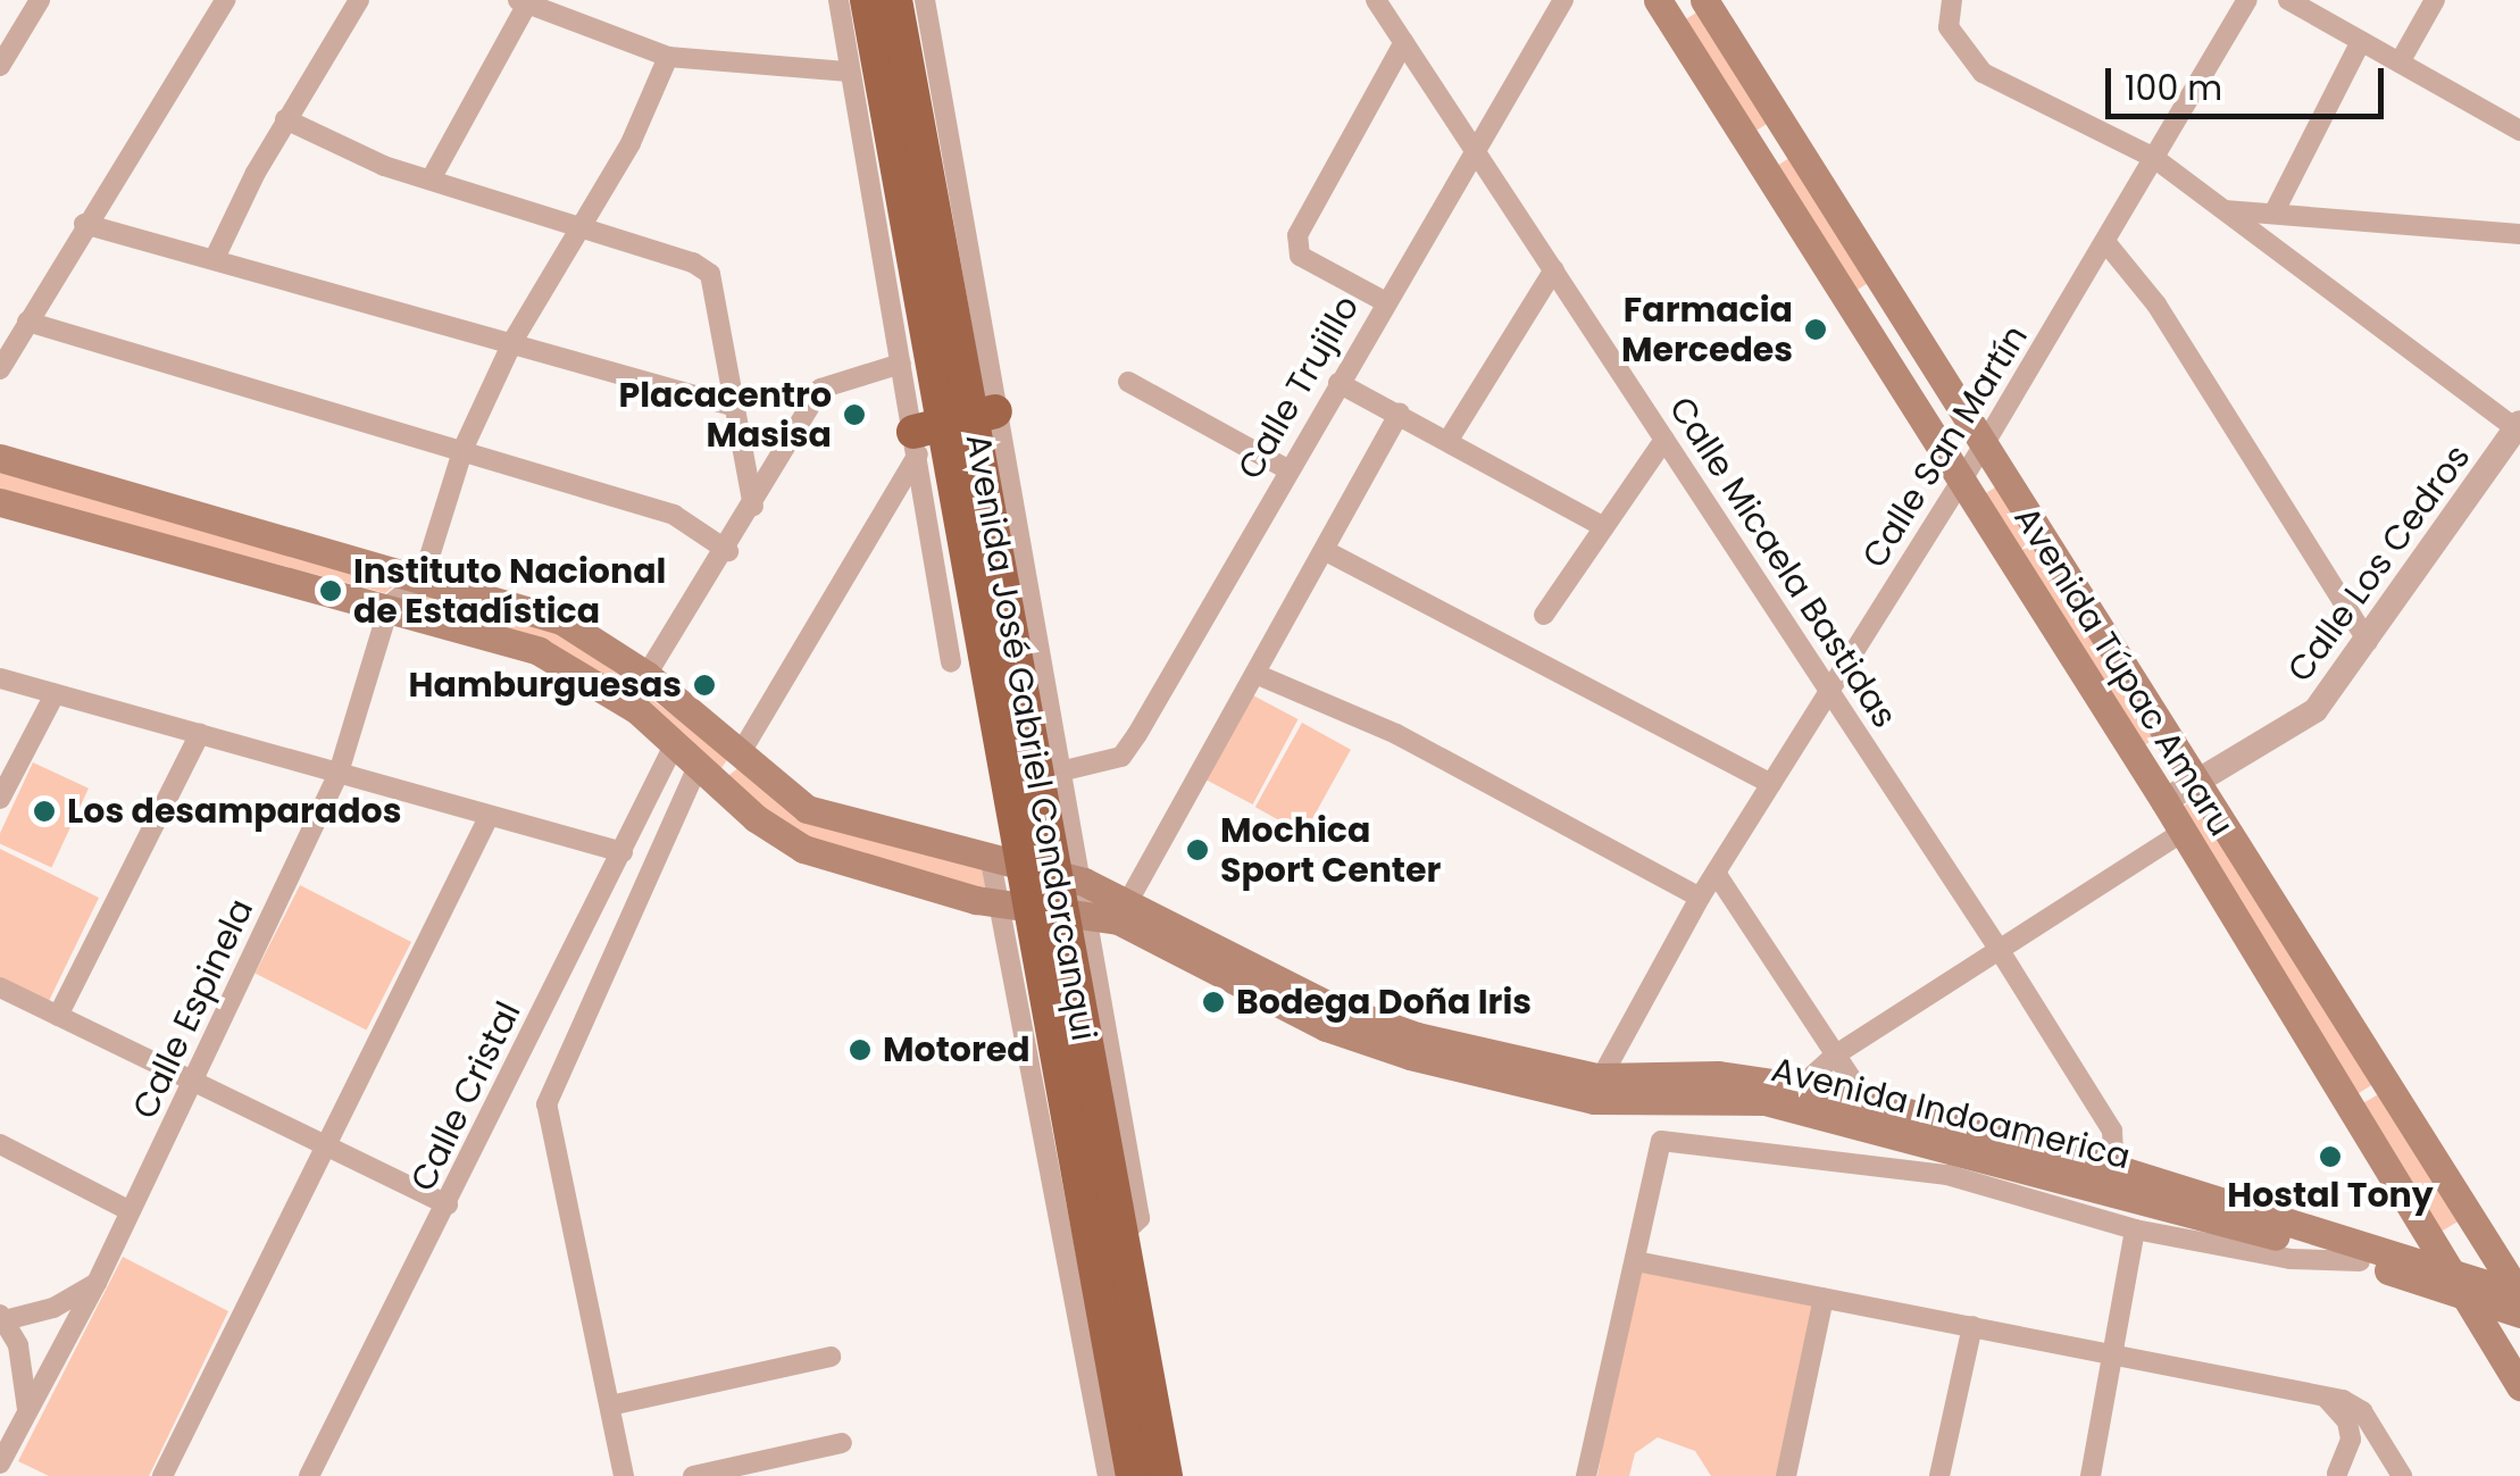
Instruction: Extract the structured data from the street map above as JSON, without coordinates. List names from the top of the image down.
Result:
{
  "streets": {
    "highway": ["Avenida José Gabriel Condorcanqui"],
    "main road": ["Avenida Túpac Amaru", "Avenida Indoamerica"],
    "street": [
      "Calle Trujillo",
      "Calle San Martín",
      "Calle Micaela Bastidas",
      "Calle Los Cedros",
      "Calle Espinela",
      "Calle Cristal"
    ]
  },
  "crossings": [
    ["Calle Trujillo", "Calle Micaela Bastidas"],
    ["Calle San Martín", "Calle Micaela Bastidas"],
    ["Calle San Martín", "Avenida Túpac Amaru"],
    ["Calle San Martín", "Avenida Indoamerica"],
    ["Calle Micaela Bastidas", "Avenida Indoamerica"],
    ["Calle Los Cedros", "Avenida Túpac Amaru"],
    ["Avenida Túpac Amaru", "Avenida Indoamerica"],
    ["Avenida José Gabriel Condorcanqui", "Avenida Indoamerica"]
  ],
  "places": [
    "Farmacia Mercedes",
    "Placacentro Masisa",
    "Instituto Nacional de Estadística",
    "Hamburguesas",
    "Los desamparados",
    "Mochica Sport Center",
    "Bodega Doña Iris",
    "Motored",
    "Hostal Tony"
  ],
  "scale_bar": "100 m"
}
